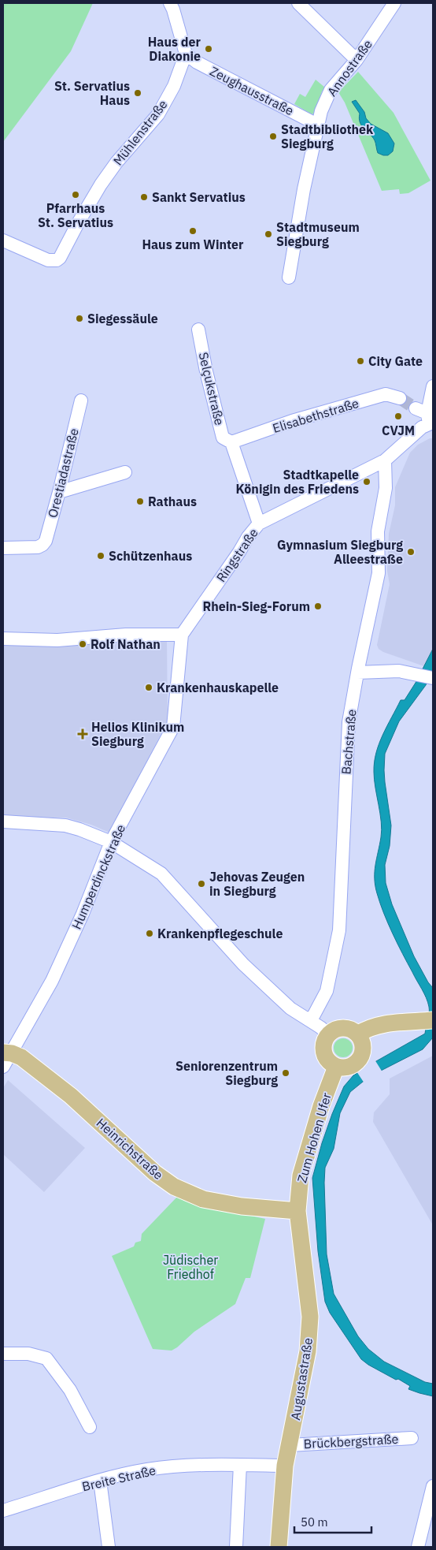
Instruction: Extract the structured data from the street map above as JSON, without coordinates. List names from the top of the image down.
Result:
{
  "streets": {
    "main road": ["Zum Hohen Ufer", "Heinrichstraße", "Augustastraße"],
    "street": [
      "Annostraße",
      "Zeughausstraße",
      "Mühlenstraße",
      "Selçukstraße",
      "Elisabethstraße",
      "Orestiadastraße",
      "Ringstraße",
      "Bachstraße",
      "Humperdinckstraße",
      "Brückbergstraße",
      "Breite Straße"
    ]
  },
  "crossings": [
    ["Annostraße", "Zeughausstraße"],
    ["Zeughausstraße", "Mühlenstraße"],
    ["Selçukstraße", "Elisabethstraße"],
    ["Ringstraße", "Bachstraße"],
    ["Ringstraße", "Humperdinckstraße"],
    ["Humperdinckstraße", "Heinrichstraße"],
    ["Zum Hohen Ufer", "Heinrichstraße"],
    ["Zum Hohen Ufer", "Augustastraße"],
    ["Heinrichstraße", "Augustastraße"],
    ["Augustastraße", "Brückbergstraße"],
    ["Augustastraße", "Breite Straße"]
  ],
  "parks": ["Jüdischer Friedhof"],
  "places": {
    "other": [
      "Haus der Diakonie",
      "St. Servatius Haus",
      "Stadtbibliothek Siegburg",
      "Pfarrhaus St. Servatius",
      "Sankt Servatius",
      "Haus zum Winter",
      "Stadtmuseum Siegburg",
      "Siegessäule",
      "City Gate",
      "CVJM",
      "Stadtkapelle Königin des Friedens",
      "Rathaus",
      "Gymnasium Siegburg Alleestraße",
      "Schützenhaus",
      "Rhein-Sieg-Forum",
      "Rolf Nathan",
      "Krankenhauskapelle",
      "Jehovas Zeugen in Siegburg",
      "Krankenpflegeschule",
      "Seniorenzentrum Siegburg"
    ],
    "health": ["Helios Klinikum Siegburg"]
  },
  "scale_bar": "50 m"
}
